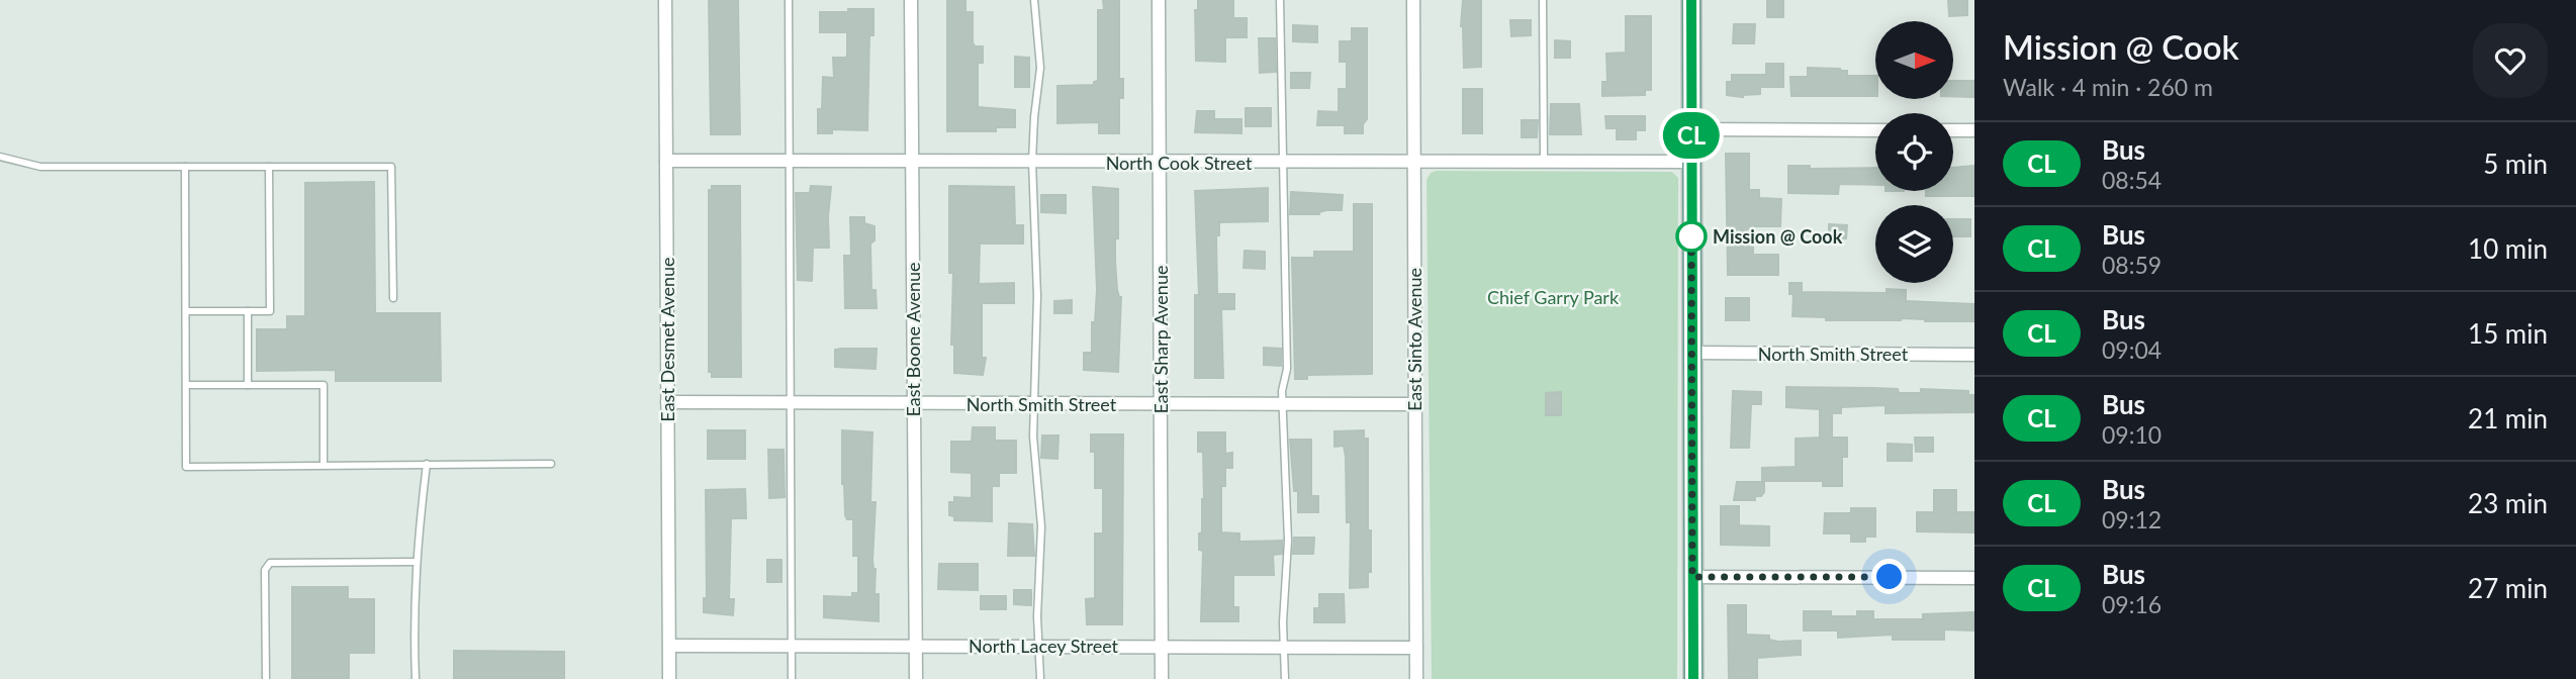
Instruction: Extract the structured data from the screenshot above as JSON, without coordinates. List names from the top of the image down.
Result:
{
  "streets": {
    "street": [
      "North Cook Street",
      "East Desmet Avenue",
      "East Boone Avenue",
      "East Sharp Avenue",
      "East Sinto Avenue",
      "North Smith Street",
      "North Lacey Street"
    ]
  },
  "crossings": [
    ["North Cook Street", "East Desmet Avenue"],
    ["North Cook Street", "East Boone Avenue"],
    ["North Cook Street", "East Sharp Avenue"],
    ["North Cook Street", "East Sinto Avenue"],
    ["East Desmet Avenue", "North Smith Street"],
    ["East Desmet Avenue", "North Lacey Street"],
    ["East Boone Avenue", "North Smith Street"],
    ["East Boone Avenue", "North Lacey Street"],
    ["East Sharp Avenue", "North Smith Street"],
    ["East Sharp Avenue", "North Lacey Street"],
    ["East Sinto Avenue", "North Smith Street"],
    ["East Sinto Avenue", "North Lacey Street"]
  ],
  "parks": ["Chief Garry Park"],
  "places": ["Mission @ Cook"],
  "lines": ["bus line CL"],
  "north": "right",
  "page": {
    "on_map": "CL",
    "heading": ["Mission @ Cook", "Walk · 4 min · 260 m"],
    "list": [
      {
        "mark": "CL",
        "name": "Bus",
        "note": "08:54",
        "value": "5 min"
      },
      {
        "mark": "CL",
        "name": "Bus",
        "note": "08:59",
        "value": "10 min"
      },
      {
        "mark": "CL",
        "name": "Bus",
        "note": "09:04",
        "value": "15 min"
      },
      {
        "mark": "CL",
        "name": "Bus",
        "note": "09:10",
        "value": "21 min"
      },
      {
        "mark": "CL",
        "name": "Bus",
        "note": "09:12",
        "value": "23 min"
      },
      {
        "mark": "CL",
        "name": "Bus",
        "note": "09:16",
        "value": "27 min"
      }
    ]
  }
}
